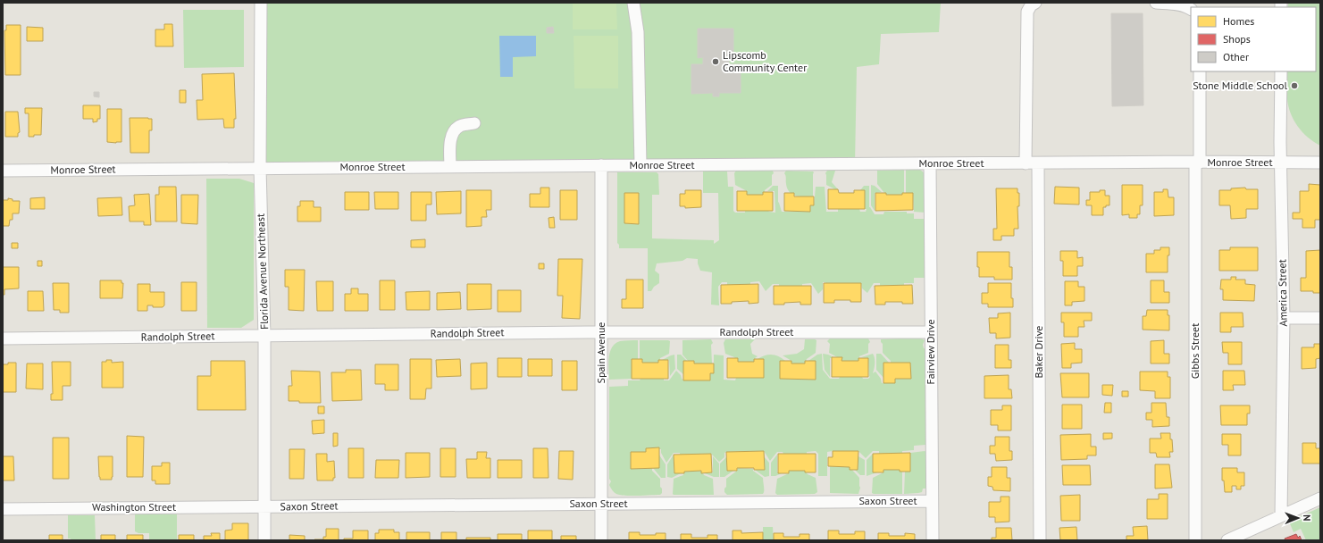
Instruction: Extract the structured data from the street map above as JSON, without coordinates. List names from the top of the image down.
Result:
{
  "streets": {
    "street": [
      "Monroe Street",
      "Florida Avenue Northeast",
      "America Street",
      "Randolph Street",
      "Gibbs Street",
      "Fairview Drive",
      "Baker Drive",
      "Spain Avenue",
      "Saxon Street",
      "Washington Street"
    ]
  },
  "crossings": [
    ["Monroe Street", "Florida Avenue Northeast"],
    ["Monroe Street", "America Street"],
    ["Monroe Street", "Gibbs Street"],
    ["Monroe Street", "Fairview Drive"],
    ["Monroe Street", "Baker Drive"],
    ["Monroe Street", "Spain Avenue"],
    ["Florida Avenue Northeast", "Randolph Street"],
    ["Florida Avenue Northeast", "Saxon Street"],
    ["Florida Avenue Northeast", "Washington Street"],
    ["Randolph Street", "Fairview Drive"],
    ["Randolph Street", "Spain Avenue"],
    ["Fairview Drive", "Saxon Street"],
    ["Spain Avenue", "Saxon Street"],
    ["Saxon Street", "Washington Street"]
  ],
  "places": ["Lipscomb Community Center", "Stone Middle School"],
  "legend": ["Homes", "Shops", "Other"],
  "north": "right"
}
